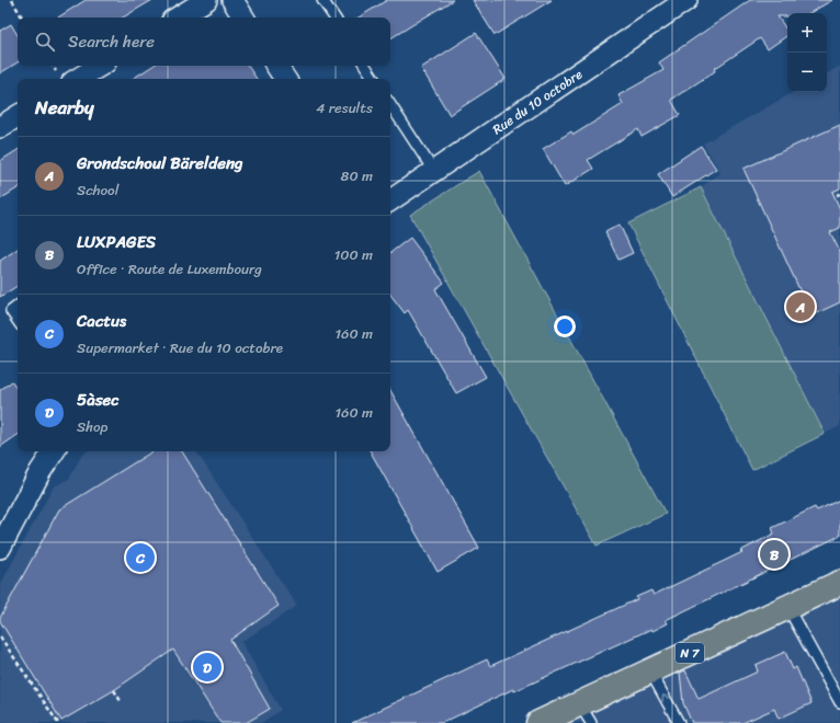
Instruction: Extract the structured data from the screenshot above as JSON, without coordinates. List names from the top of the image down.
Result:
{
  "streets": {
    "main road": ["N 7"],
    "street": ["Rue du 10 octobre"]
  },
  "page": {
    "map_buttons": ["+", "−"],
    "search": "Search here",
    "heading": ["Nearby", "4 results"],
    "list": [
      {
        "mark": "A",
        "name": "Grondschoul Bäreldeng",
        "note": "School",
        "value": "80 m"
      },
      {
        "mark": "B",
        "name": "LUXPAGES",
        "note": "Office · Route de Luxembourg",
        "value": "100 m"
      },
      {
        "mark": "C",
        "name": "Cactus",
        "note": "Supermarket · Rue du 10 octobre",
        "value": "160 m"
      },
      {
        "mark": "D",
        "name": "5àsec",
        "note": "Shop",
        "value": "160 m"
      }
    ],
    "pins": [
      "A",
      "B",
      "C",
      "D"
    ]
  }
}
